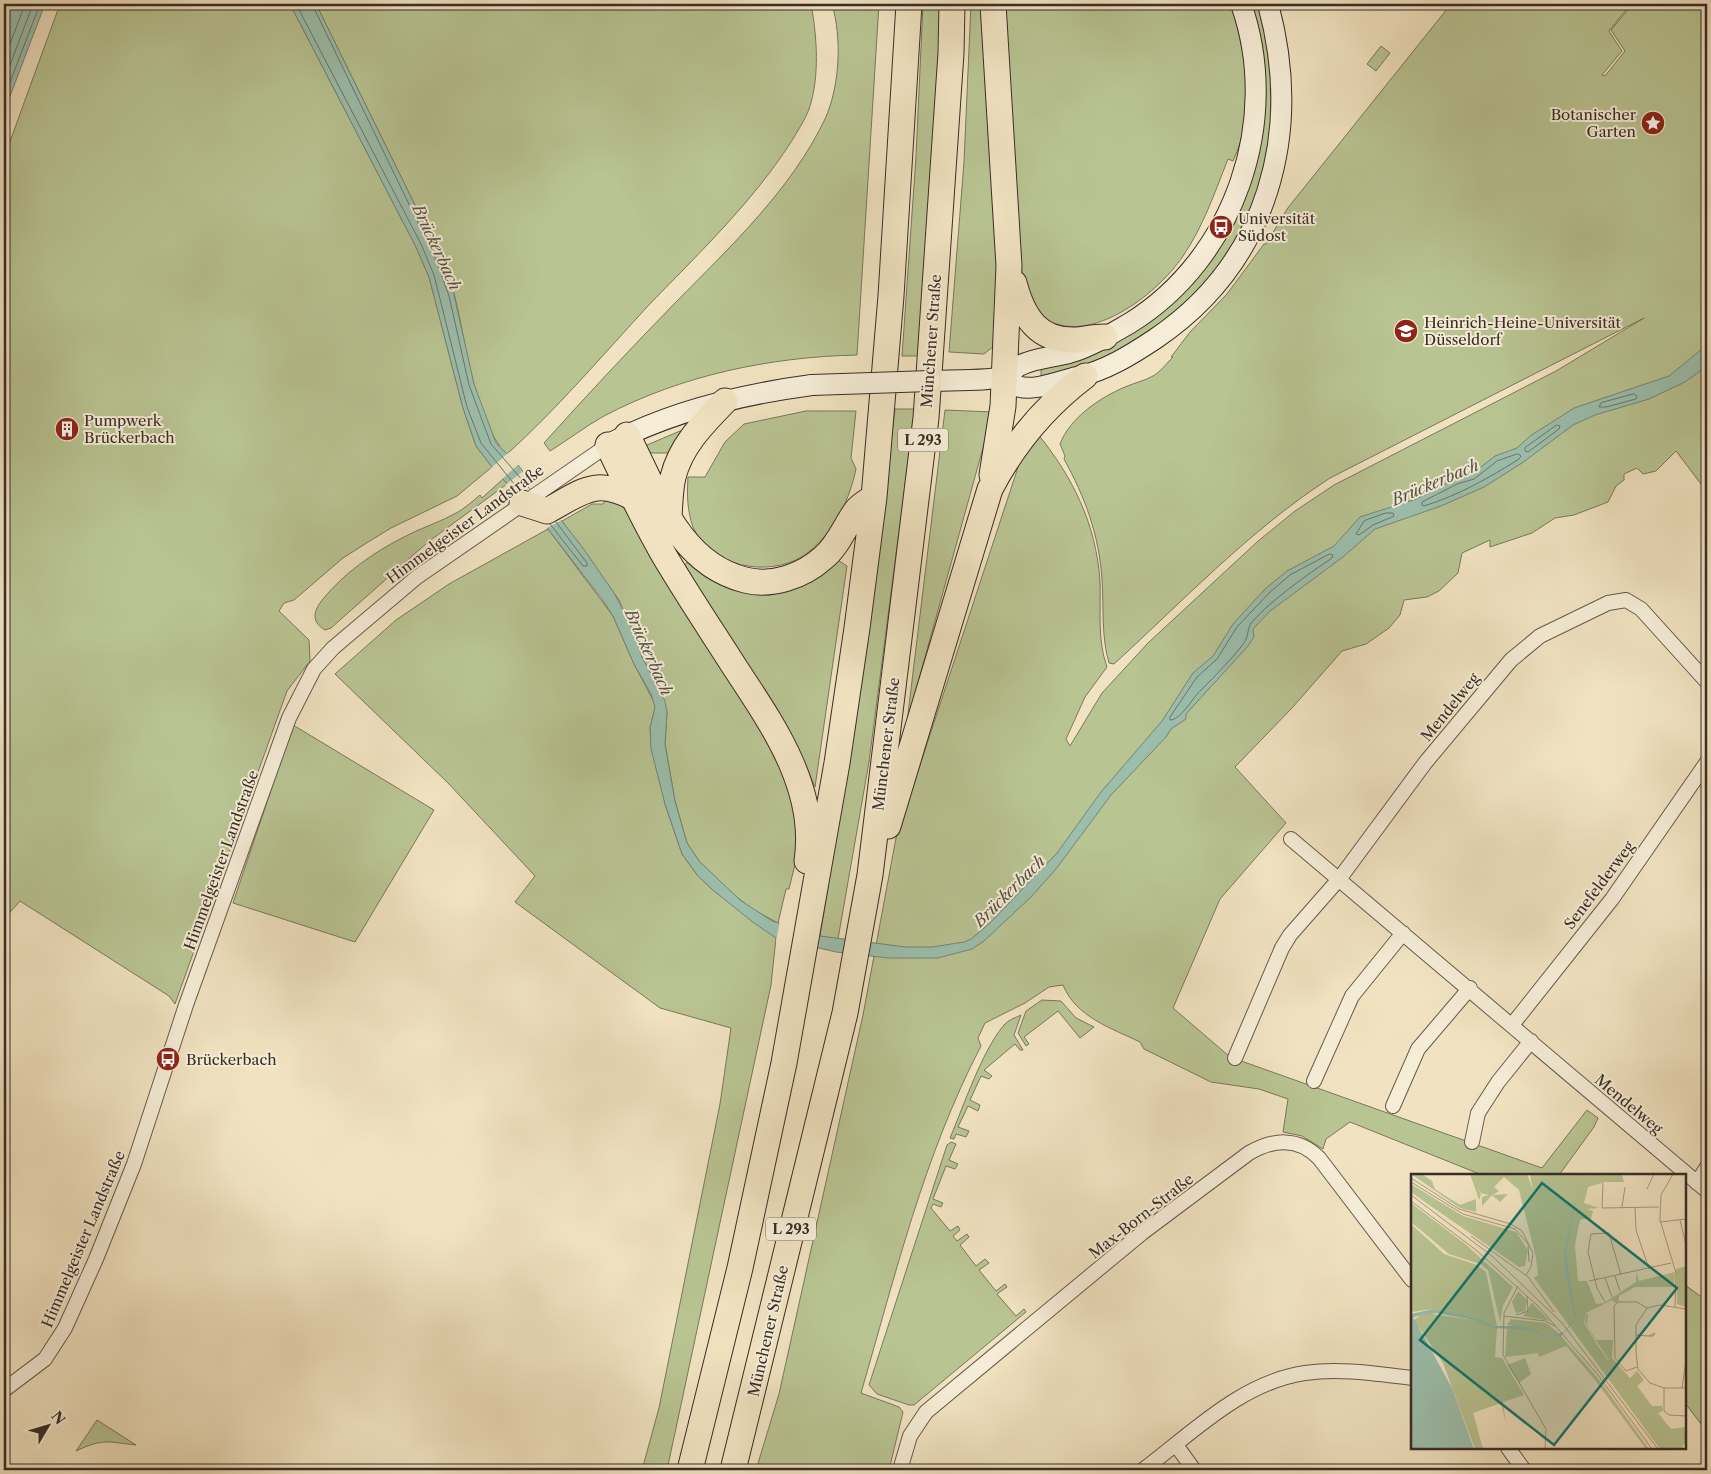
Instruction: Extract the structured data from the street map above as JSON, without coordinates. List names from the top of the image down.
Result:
{
  "streets": {
    "highway": ["Münchener Straße", "L 293"],
    "street": [
      "Himmelgeister Landstraße",
      "Mendelweg",
      "Senefelderweg",
      "Max-Born-Straße"
    ]
  },
  "crossings": [
    ["Mendelweg", "Senefelderweg"]
  ],
  "water": ["Brückerbach"],
  "places": {
    "place": ["Botanischer Garten"],
    "bus stop": ["Universität Südost", "Brückerbach"],
    "school or university": ["Heinrich-Heine-Universität Düsseldorf"],
    "building": ["Pumpwerk Brückerbach"]
  },
  "north": "top right"
}
